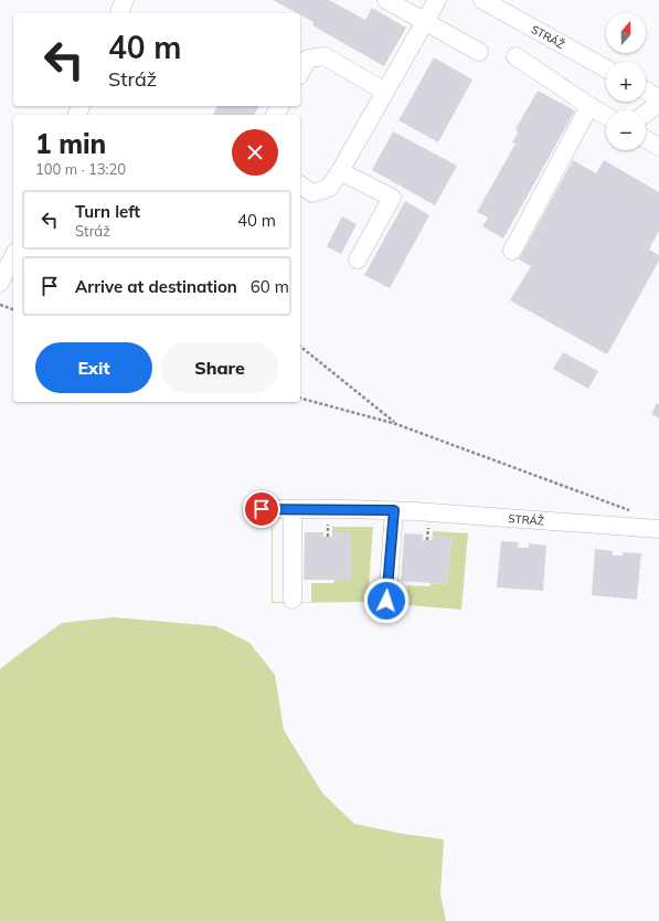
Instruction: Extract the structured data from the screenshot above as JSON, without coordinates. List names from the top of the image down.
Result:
{
  "streets": {
    "street": ["STRÁŽ"]
  },
  "north": "top",
  "page": {
    "map_buttons": ["+", "−"],
    "turn": ["40 m", "Stráž"],
    "heading": ["1 min", "100 m · 13:20"],
    "list": [
      {
        "name": "Turn left",
        "note": "Stráž",
        "value": "40 m"
      },
      {
        "name": "Arrive at destination",
        "value": "60 m"
      }
    ],
    "buttons": ["Exit", "Share"]
  }
}
